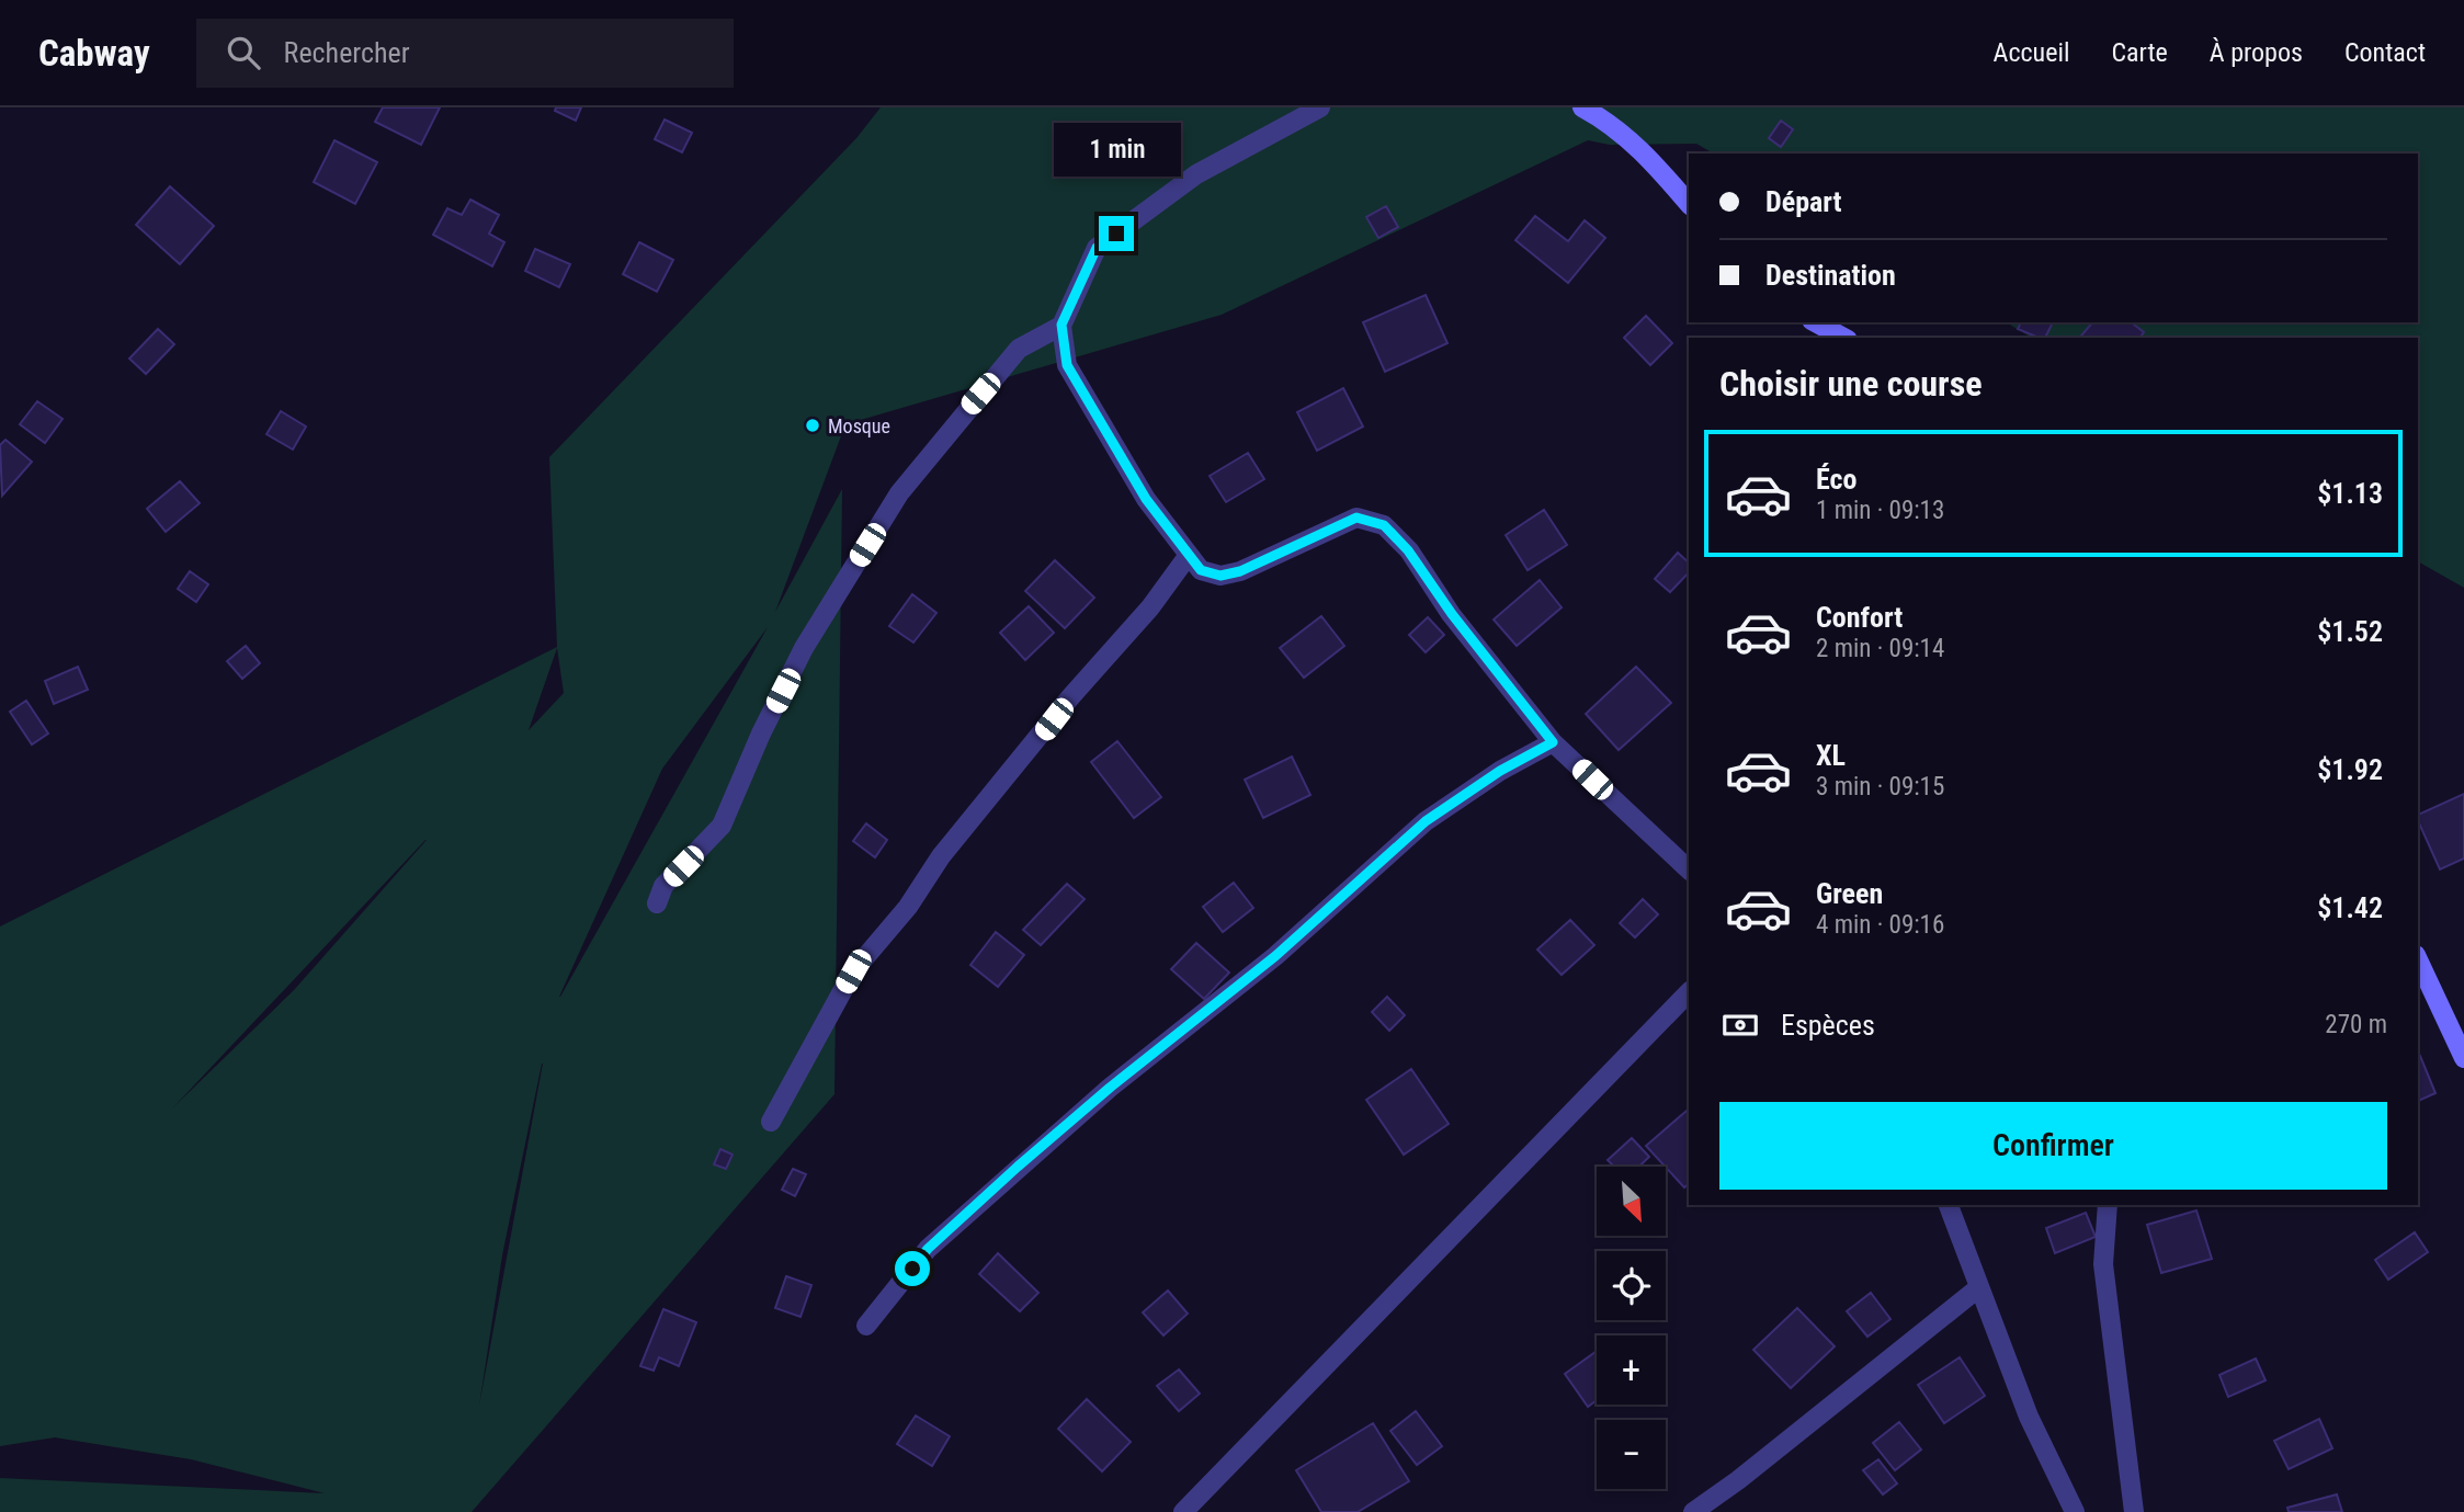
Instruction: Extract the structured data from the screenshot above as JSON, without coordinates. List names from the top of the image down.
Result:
{
  "places": ["Mosque"],
  "north": "bottom right",
  "page": {
    "header": "Cabway",
    "search": "Rechercher",
    "nav": [
      "Accueil",
      "Carte",
      "À propos",
      "Contact"
    ],
    "bubble": "1 min",
    "banner": ["Départ", "Destination"],
    "heading": "Choisir une course",
    "list": [
      {
        "name": "Éco",
        "note": "1 min · 09:13",
        "value": "$1.13"
      },
      {
        "name": "Confort",
        "note": "2 min · 09:14",
        "value": "$1.52"
      },
      {
        "name": "XL",
        "note": "3 min · 09:15",
        "value": "$1.92"
      },
      {
        "name": "Green",
        "note": "4 min · 09:16",
        "value": "$1.42"
      }
    ],
    "pay": ["Espèces", "270 m"],
    "buttons": "Confirmer",
    "map_buttons": ["+", "−"]
  }
}
